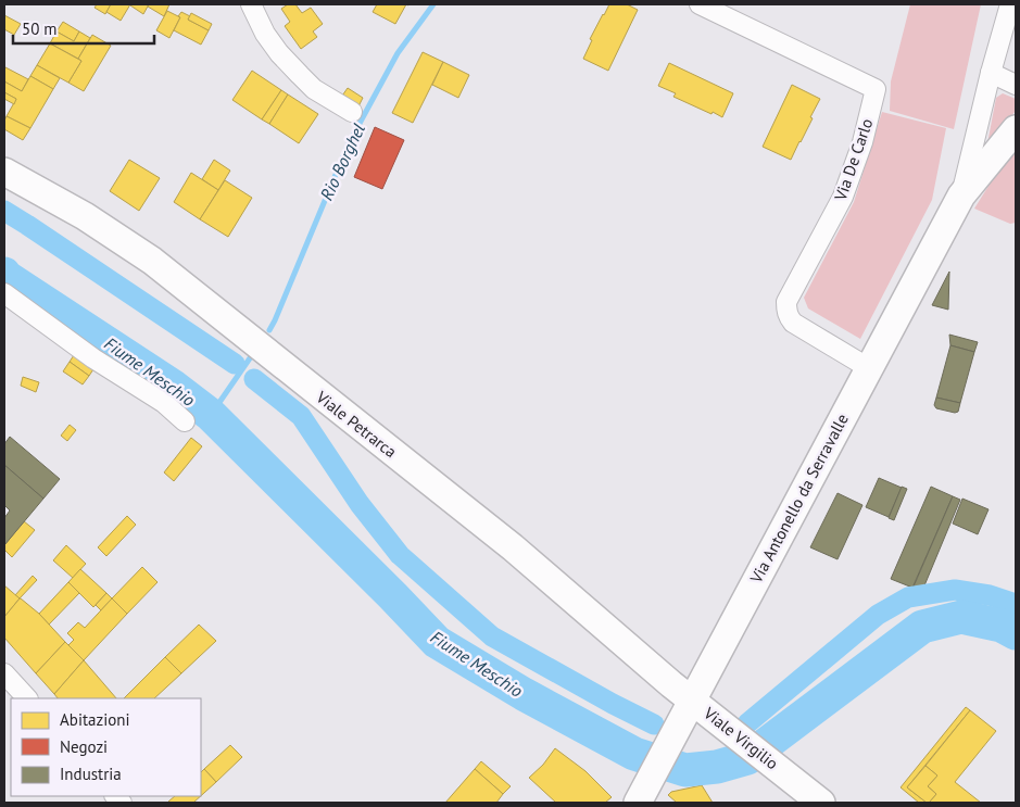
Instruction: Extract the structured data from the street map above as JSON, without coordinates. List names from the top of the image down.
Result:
{
  "streets": {
    "street": [
      "Via De Carlo",
      "Viale Petrarca",
      "Via Antonello da Serravalle",
      "Viale Virgilio"
    ]
  },
  "crossings": [
    ["Via De Carlo", "Via Antonello da Serravalle"],
    ["Viale Petrarca", "Via Antonello da Serravalle"],
    ["Viale Petrarca", "Viale Virgilio"],
    ["Via Antonello da Serravalle", "Viale Virgilio"]
  ],
  "water": ["Rio Borghel", "Fiume Meschio"],
  "legend": ["Abitazioni", "Negozi", "Industria"],
  "scale_bar": "50 m"
}
